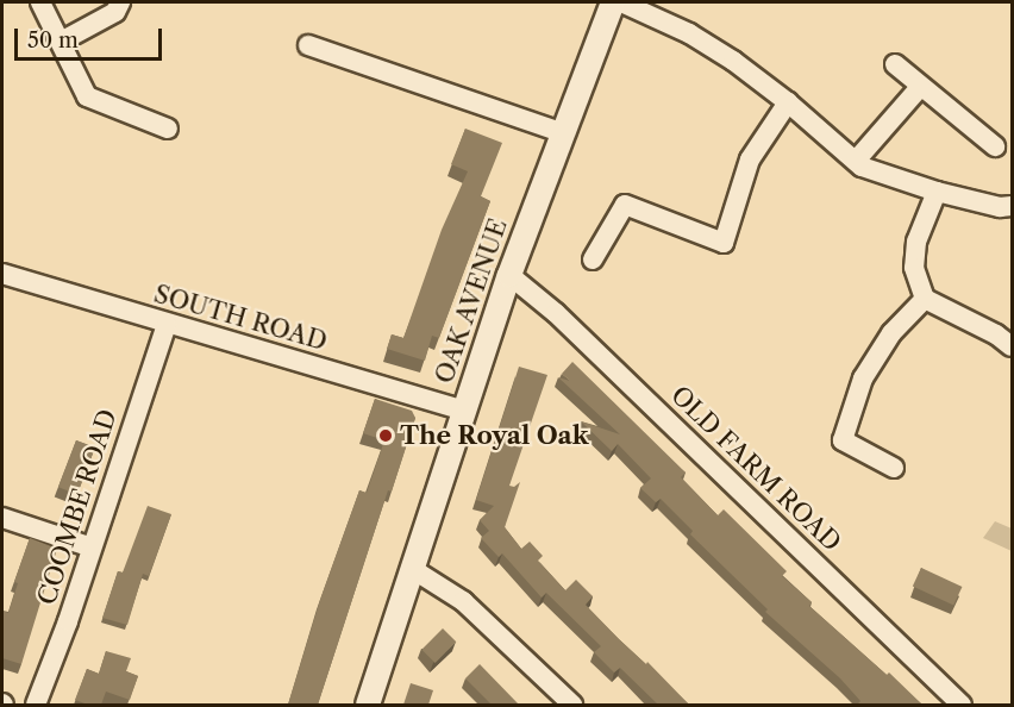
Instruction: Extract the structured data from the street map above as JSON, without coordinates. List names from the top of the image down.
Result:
{
  "streets": {
    "street": [
      "OAK AVENUE",
      "SOUTH ROAD",
      "OLD FARM ROAD",
      "COOMBE ROAD"
    ]
  },
  "crossings": [
    ["OAK AVENUE", "SOUTH ROAD"],
    ["OAK AVENUE", "OLD FARM ROAD"],
    ["SOUTH ROAD", "COOMBE ROAD"]
  ],
  "places": ["The Royal Oak"],
  "scale_bar": "50 m"
}
